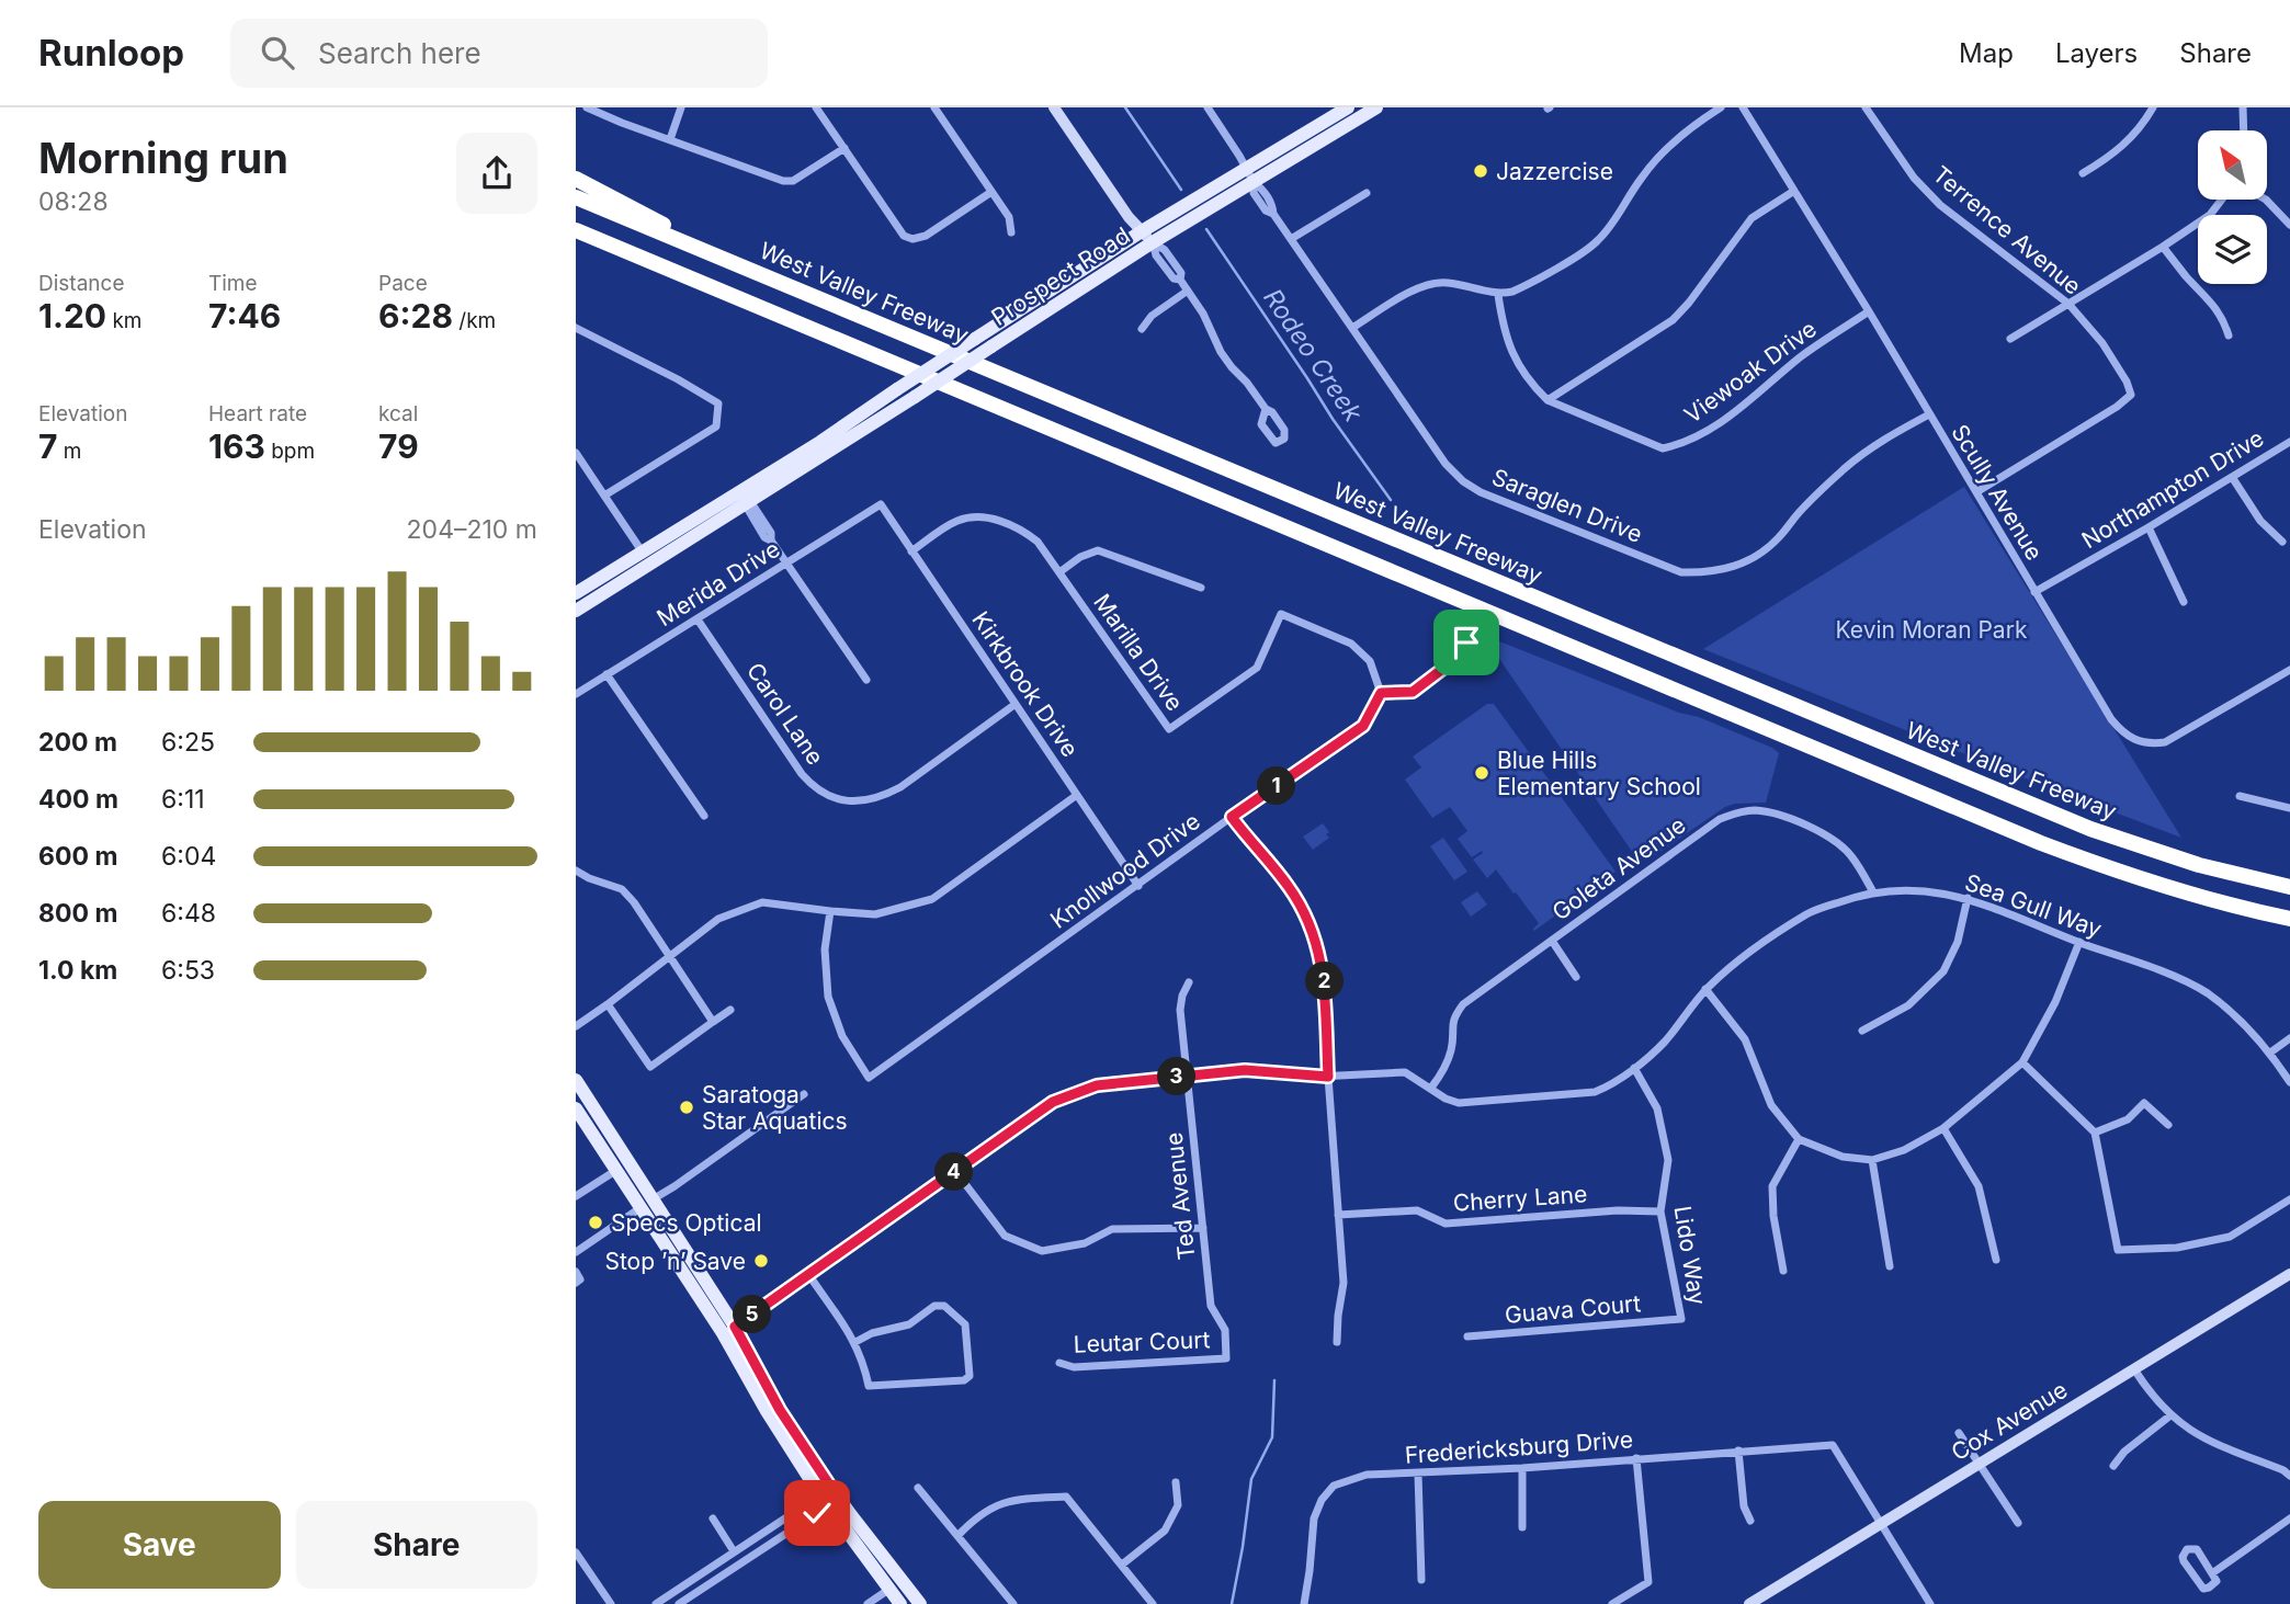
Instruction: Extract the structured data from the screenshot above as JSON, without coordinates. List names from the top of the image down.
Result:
{
  "streets": {
    "highway": ["West Valley Freeway"],
    "main road": ["Prospect Road", "Cox Avenue"],
    "street": [
      "Terrence Avenue",
      "Viewoak Drive",
      "Northampton Drive",
      "Scully Avenue",
      "Saraglen Drive",
      "Merida Drive",
      "Marilla Drive",
      "Kirkbrook Drive",
      "Carol Lane",
      "Goleta Avenue",
      "Knollwood Drive",
      "Sea Gull Way",
      "Ted Avenue",
      "Cherry Lane",
      "Lido Way",
      "Guava Court",
      "Leutar Court",
      "Fredericksburg Drive"
    ]
  },
  "crossings": [
    ["Terrence Avenue", "Scully Avenue"],
    ["Prospect Road", "Saraglen Drive"],
    ["Viewoak Drive", "Scully Avenue"],
    ["Northampton Drive", "Scully Avenue"],
    ["Scully Avenue", "Saraglen Drive"],
    ["Merida Drive", "Kirkbrook Drive"],
    ["Merida Drive", "Carol Lane"],
    ["Marilla Drive", "Kirkbrook Drive"],
    ["Marilla Drive", "Knollwood Drive"],
    ["Kirkbrook Drive", "Carol Lane"],
    ["Kirkbrook Drive", "Knollwood Drive"],
    ["Goleta Avenue", "Sea Gull Way"],
    ["Sea Gull Way", "Ted Avenue"],
    ["Sea Gull Way", "Lido Way"],
    ["Ted Avenue", "Leutar Court"],
    ["Cherry Lane", "Lido Way"],
    ["Lido Way", "Guava Court"],
    ["Cox Avenue", "Fredericksburg Drive"]
  ],
  "water": ["Rodeo Creek"],
  "parks": ["Kevin Moran Park"],
  "places": [
    "Jazzercise",
    "Blue Hills Elementary School",
    "Saratoga Star Aquatics",
    "Specs Optical",
    "Stop ’n’ Save"
  ],
  "north": "top left",
  "page": {
    "header": "Runloop",
    "search": "Search here",
    "nav": ["Map", "Layers", "Share"],
    "heading": ["Morning run", "08:28"],
    "stats": [
      ["Distance", "1.20 km"],
      ["Time", "7:46"],
      ["Pace", "6:28 /km"],
      ["Elevation", "7 m"],
      ["Heart rate", "163 bpm"],
      ["kcal", "79"]
    ],
    "chart": ["Elevation", "204–210 m"],
    "list": [
      {
        "name": "200 m",
        "note": "6:25"
      },
      {
        "name": "400 m",
        "note": "6:11"
      },
      {
        "name": "600 m",
        "note": "6:04"
      },
      {
        "name": "800 m",
        "note": "6:48"
      },
      {
        "name": "1.0 km",
        "note": "6:53"
      }
    ],
    "pins": [
      "1",
      "2",
      "3",
      "4",
      "5"
    ],
    "buttons": ["Save", "Share"]
  }
}
